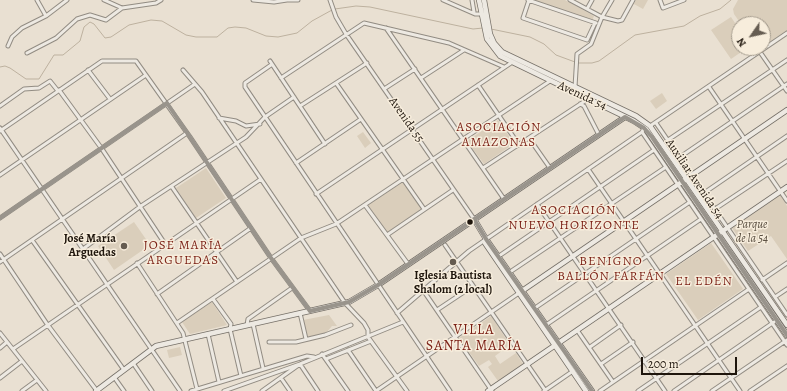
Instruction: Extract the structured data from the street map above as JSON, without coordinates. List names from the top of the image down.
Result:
{
  "streets": {
    "street": ["Avenida 54", "Avenida 55", "Auxiliar Avenida 54"]
  },
  "crossings": [
    ["Avenida 54", "Auxiliar Avenida 54"]
  ],
  "districts": [
    "ASOCIACIÓN AMAZONAS",
    "ASOCIACIÓN NUEVO HORIZONTE",
    "JOSÉ MARÍA ARGUEDAS",
    "BENIGNO BALLÓN FARFÁN",
    "EL EDÉN",
    "VILLA SANTA MARÍA"
  ],
  "parks": ["Parque de la 54"],
  "places": ["José María Arguedas", "Iglesia Bautista Shalom (2 local)"],
  "scale_bar": "200 m",
  "north": "bottom left"
}
